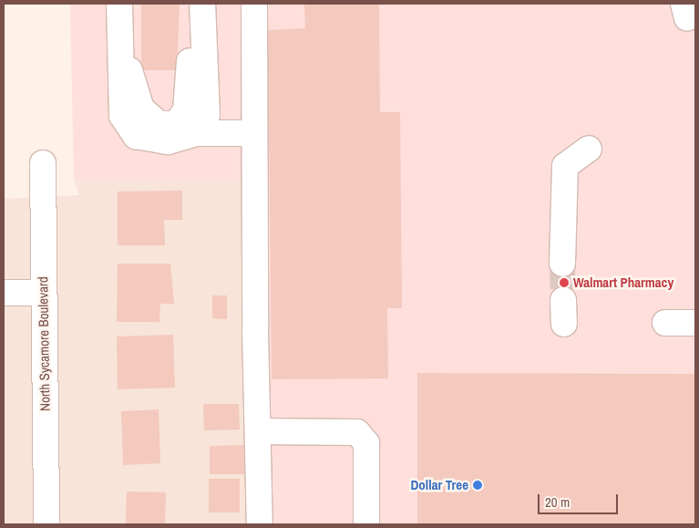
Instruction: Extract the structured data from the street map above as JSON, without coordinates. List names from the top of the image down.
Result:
{
  "streets": {
    "street": ["North Sycamore Boulevard"]
  },
  "places": ["Walmart Pharmacy", "Dollar Tree"],
  "scale_bar": "20 m"
}
